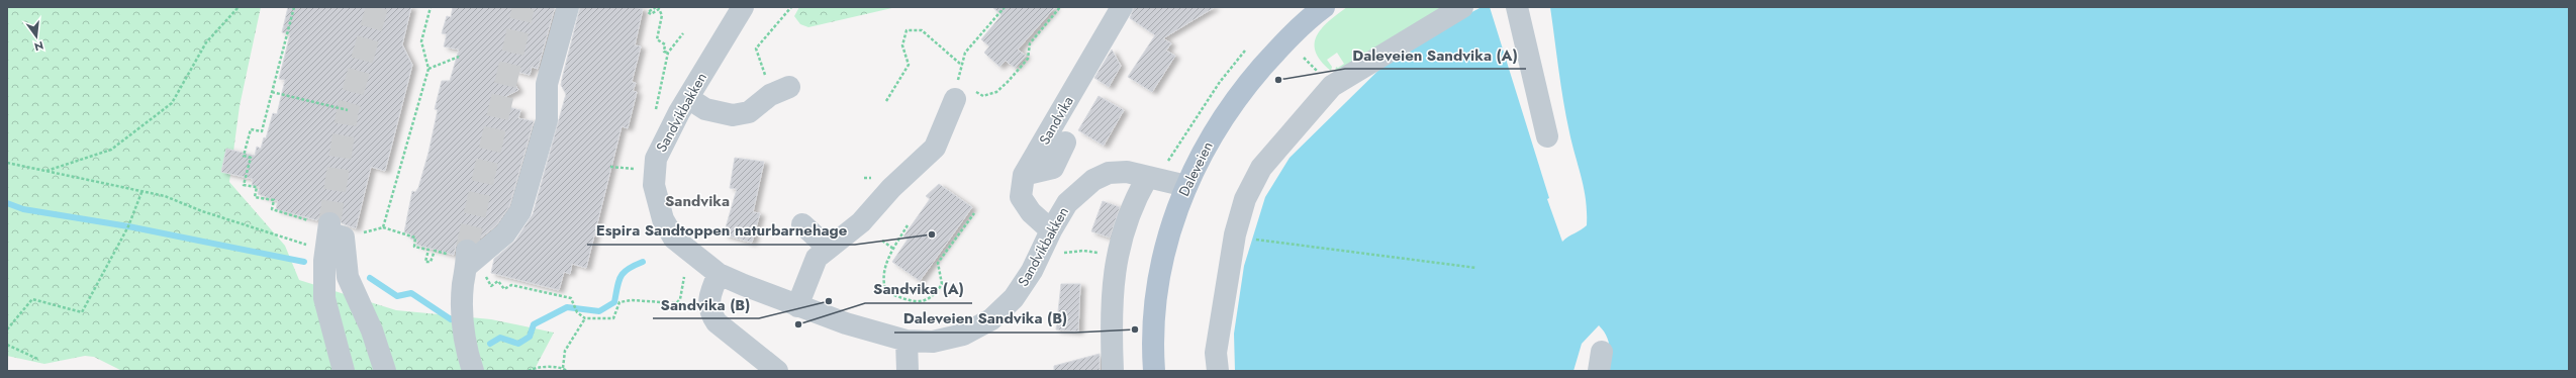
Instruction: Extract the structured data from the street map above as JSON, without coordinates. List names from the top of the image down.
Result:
{
  "streets": {
    "main road": ["Daleveien"],
    "street": ["Sandvikbakken", "Sandvika"]
  },
  "crossings": [
    ["Sandvikbakken", "Sandvika"],
    ["Sandvikbakken", "Daleveien"]
  ],
  "districts": ["Sandvika"],
  "places": [
    "Daleveien Sandvika (A)",
    "Espira Sandtoppen naturbarnehage",
    "Sandvika (B)",
    "Sandvika (A)",
    "Daleveien Sandvika (B)"
  ],
  "north": "bottom"
}
